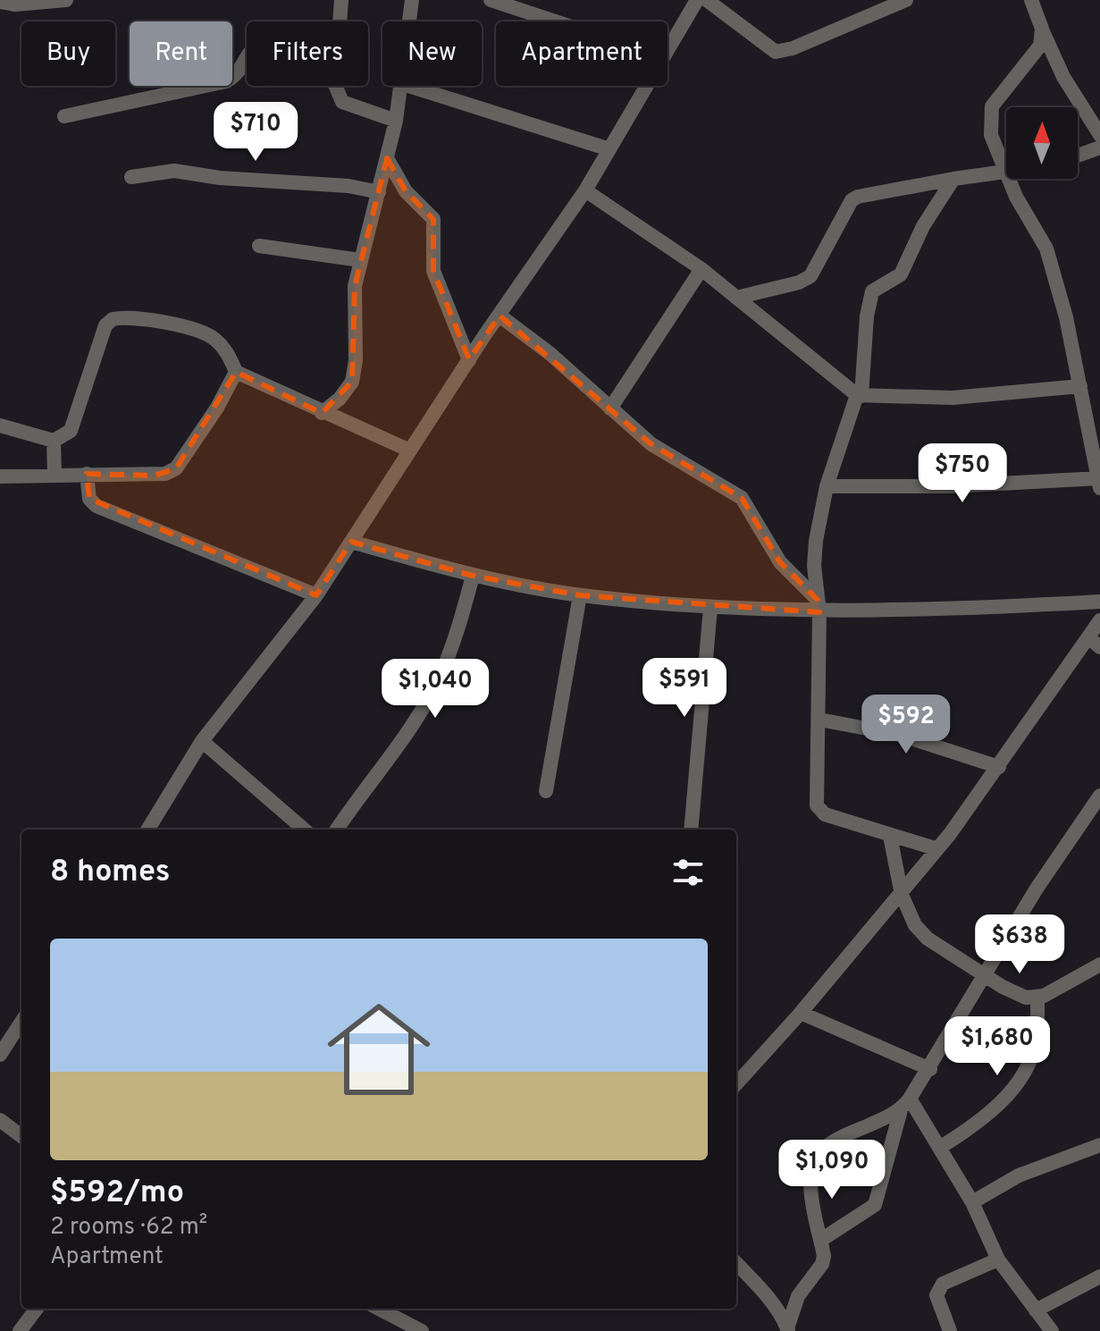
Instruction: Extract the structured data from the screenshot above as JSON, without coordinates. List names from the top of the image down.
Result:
{
  "north": "top",
  "page": {
    "chip": [
      "Buy",
      "Rent",
      "Filters",
      "New",
      "Apartment"
    ],
    "price": [
      "$710",
      "$750",
      "$591",
      "$1,040",
      "$592",
      "$638",
      "$1,680",
      "$1,090"
    ],
    "heading": "8 homes",
    "list": [
      {
        "name": "$592/mo",
        "note": "2 rooms · 62 m² · Apartment"
      }
    ]
  }
}
